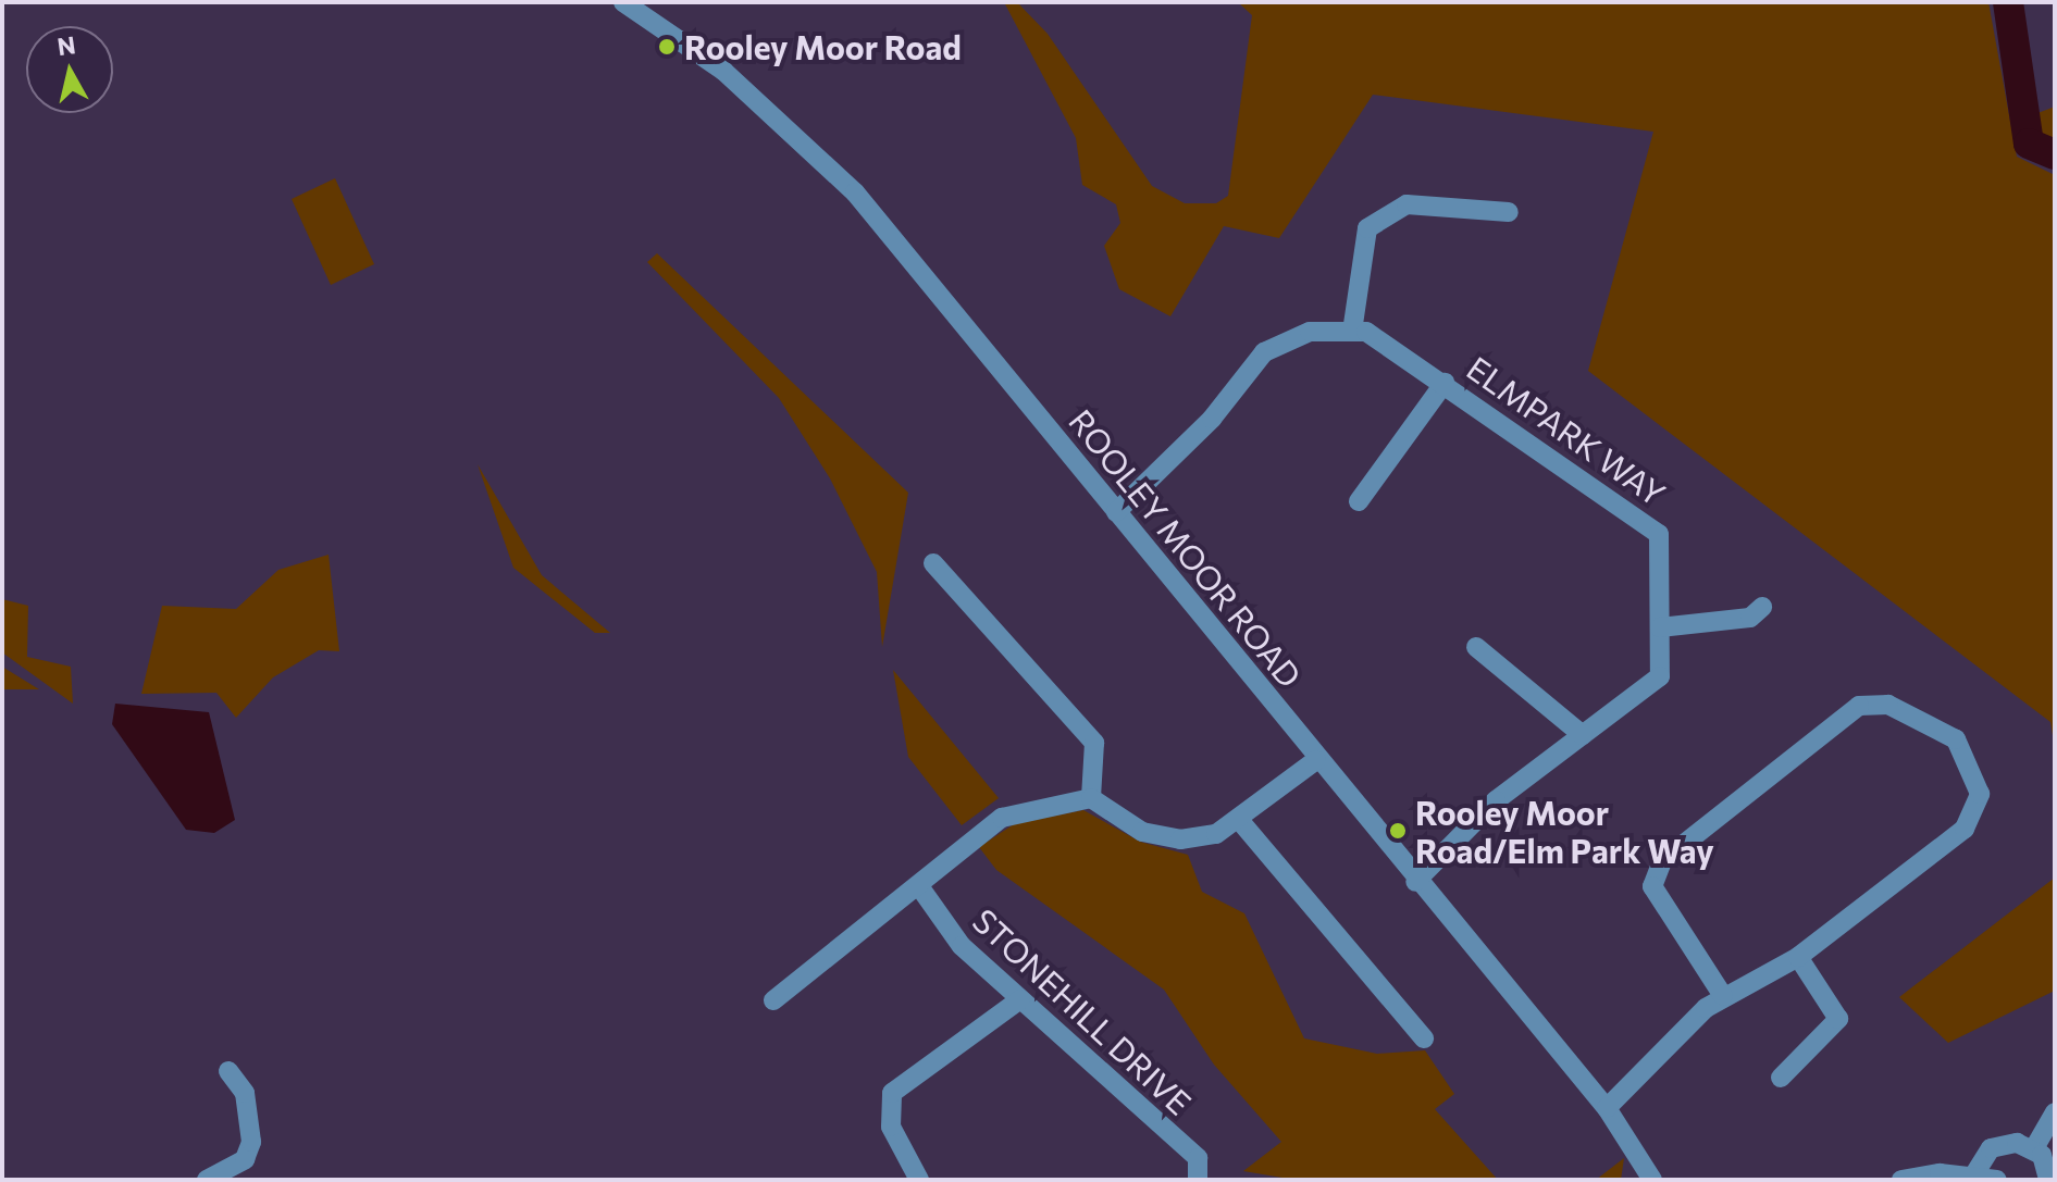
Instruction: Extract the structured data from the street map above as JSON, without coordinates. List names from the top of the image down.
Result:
{
  "streets": {
    "street": ["ELMPARK WAY", "ROOLEY MOOR ROAD", "STONEHILL DRIVE"]
  },
  "crossings": [
    ["ELMPARK WAY", "ROOLEY MOOR ROAD"]
  ],
  "places": ["Rooley Moor Road", "Rooley Moor Road/Elm Park Way"],
  "north": "top"
}
